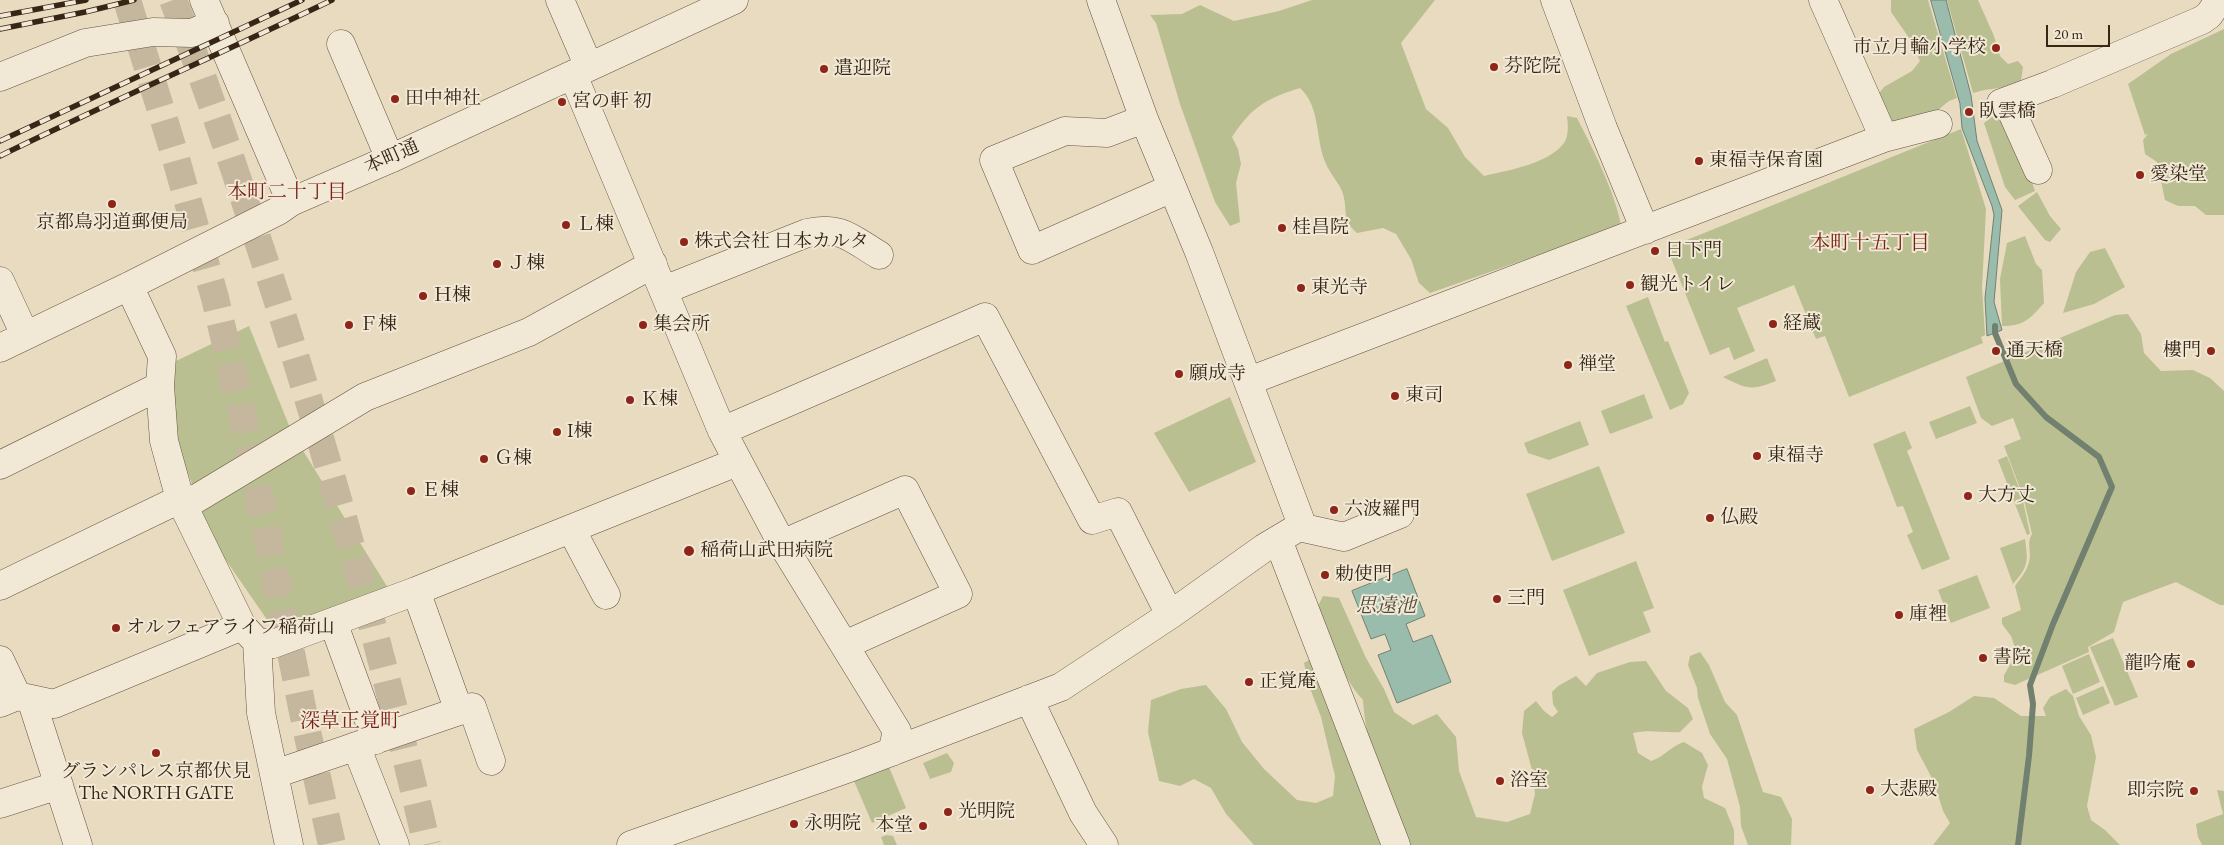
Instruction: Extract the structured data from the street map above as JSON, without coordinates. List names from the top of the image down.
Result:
{
  "streets": {
    "street": ["本町通"]
  },
  "districts": ["本町二十丁目", "本町十五丁目", "深草正覚町"],
  "water": ["思遠池"],
  "places": [
    "市立月輪小学校",
    "芬陀院",
    "遣迎院",
    "田中神社",
    "宮の軒 初",
    "臥雲橋",
    "東福寺保育園",
    "愛染堂",
    "京都鳥羽道郵便局",
    "Ｌ棟",
    "桂昌院",
    "株式会社 日本カルタ",
    "日下門",
    "Ｊ棟",
    "観光トイレ",
    "東光寺",
    "Ｈ棟",
    "経蔵",
    "Ｆ棟",
    "集会所",
    "通天橋",
    "樓門",
    "禅堂",
    "願成寺",
    "東司",
    "Ｋ棟",
    "Ⅰ棟",
    "東福寺",
    "Ｇ棟",
    "Ｅ棟",
    "大方丈",
    "六波羅門",
    "仏殿",
    "稲荷山武田病院",
    "勅使門",
    "三門",
    "庫裡",
    "オルフェアライフ稲荷山",
    "書院",
    "龍吟庵",
    "正覚庵",
    "グランパレス京都伏見 The NORTH GATE",
    "浴室",
    "大悲殿",
    "即宗院",
    "光明院",
    "永明院",
    "本堂"
  ],
  "scale_bar": "20 m"
}
